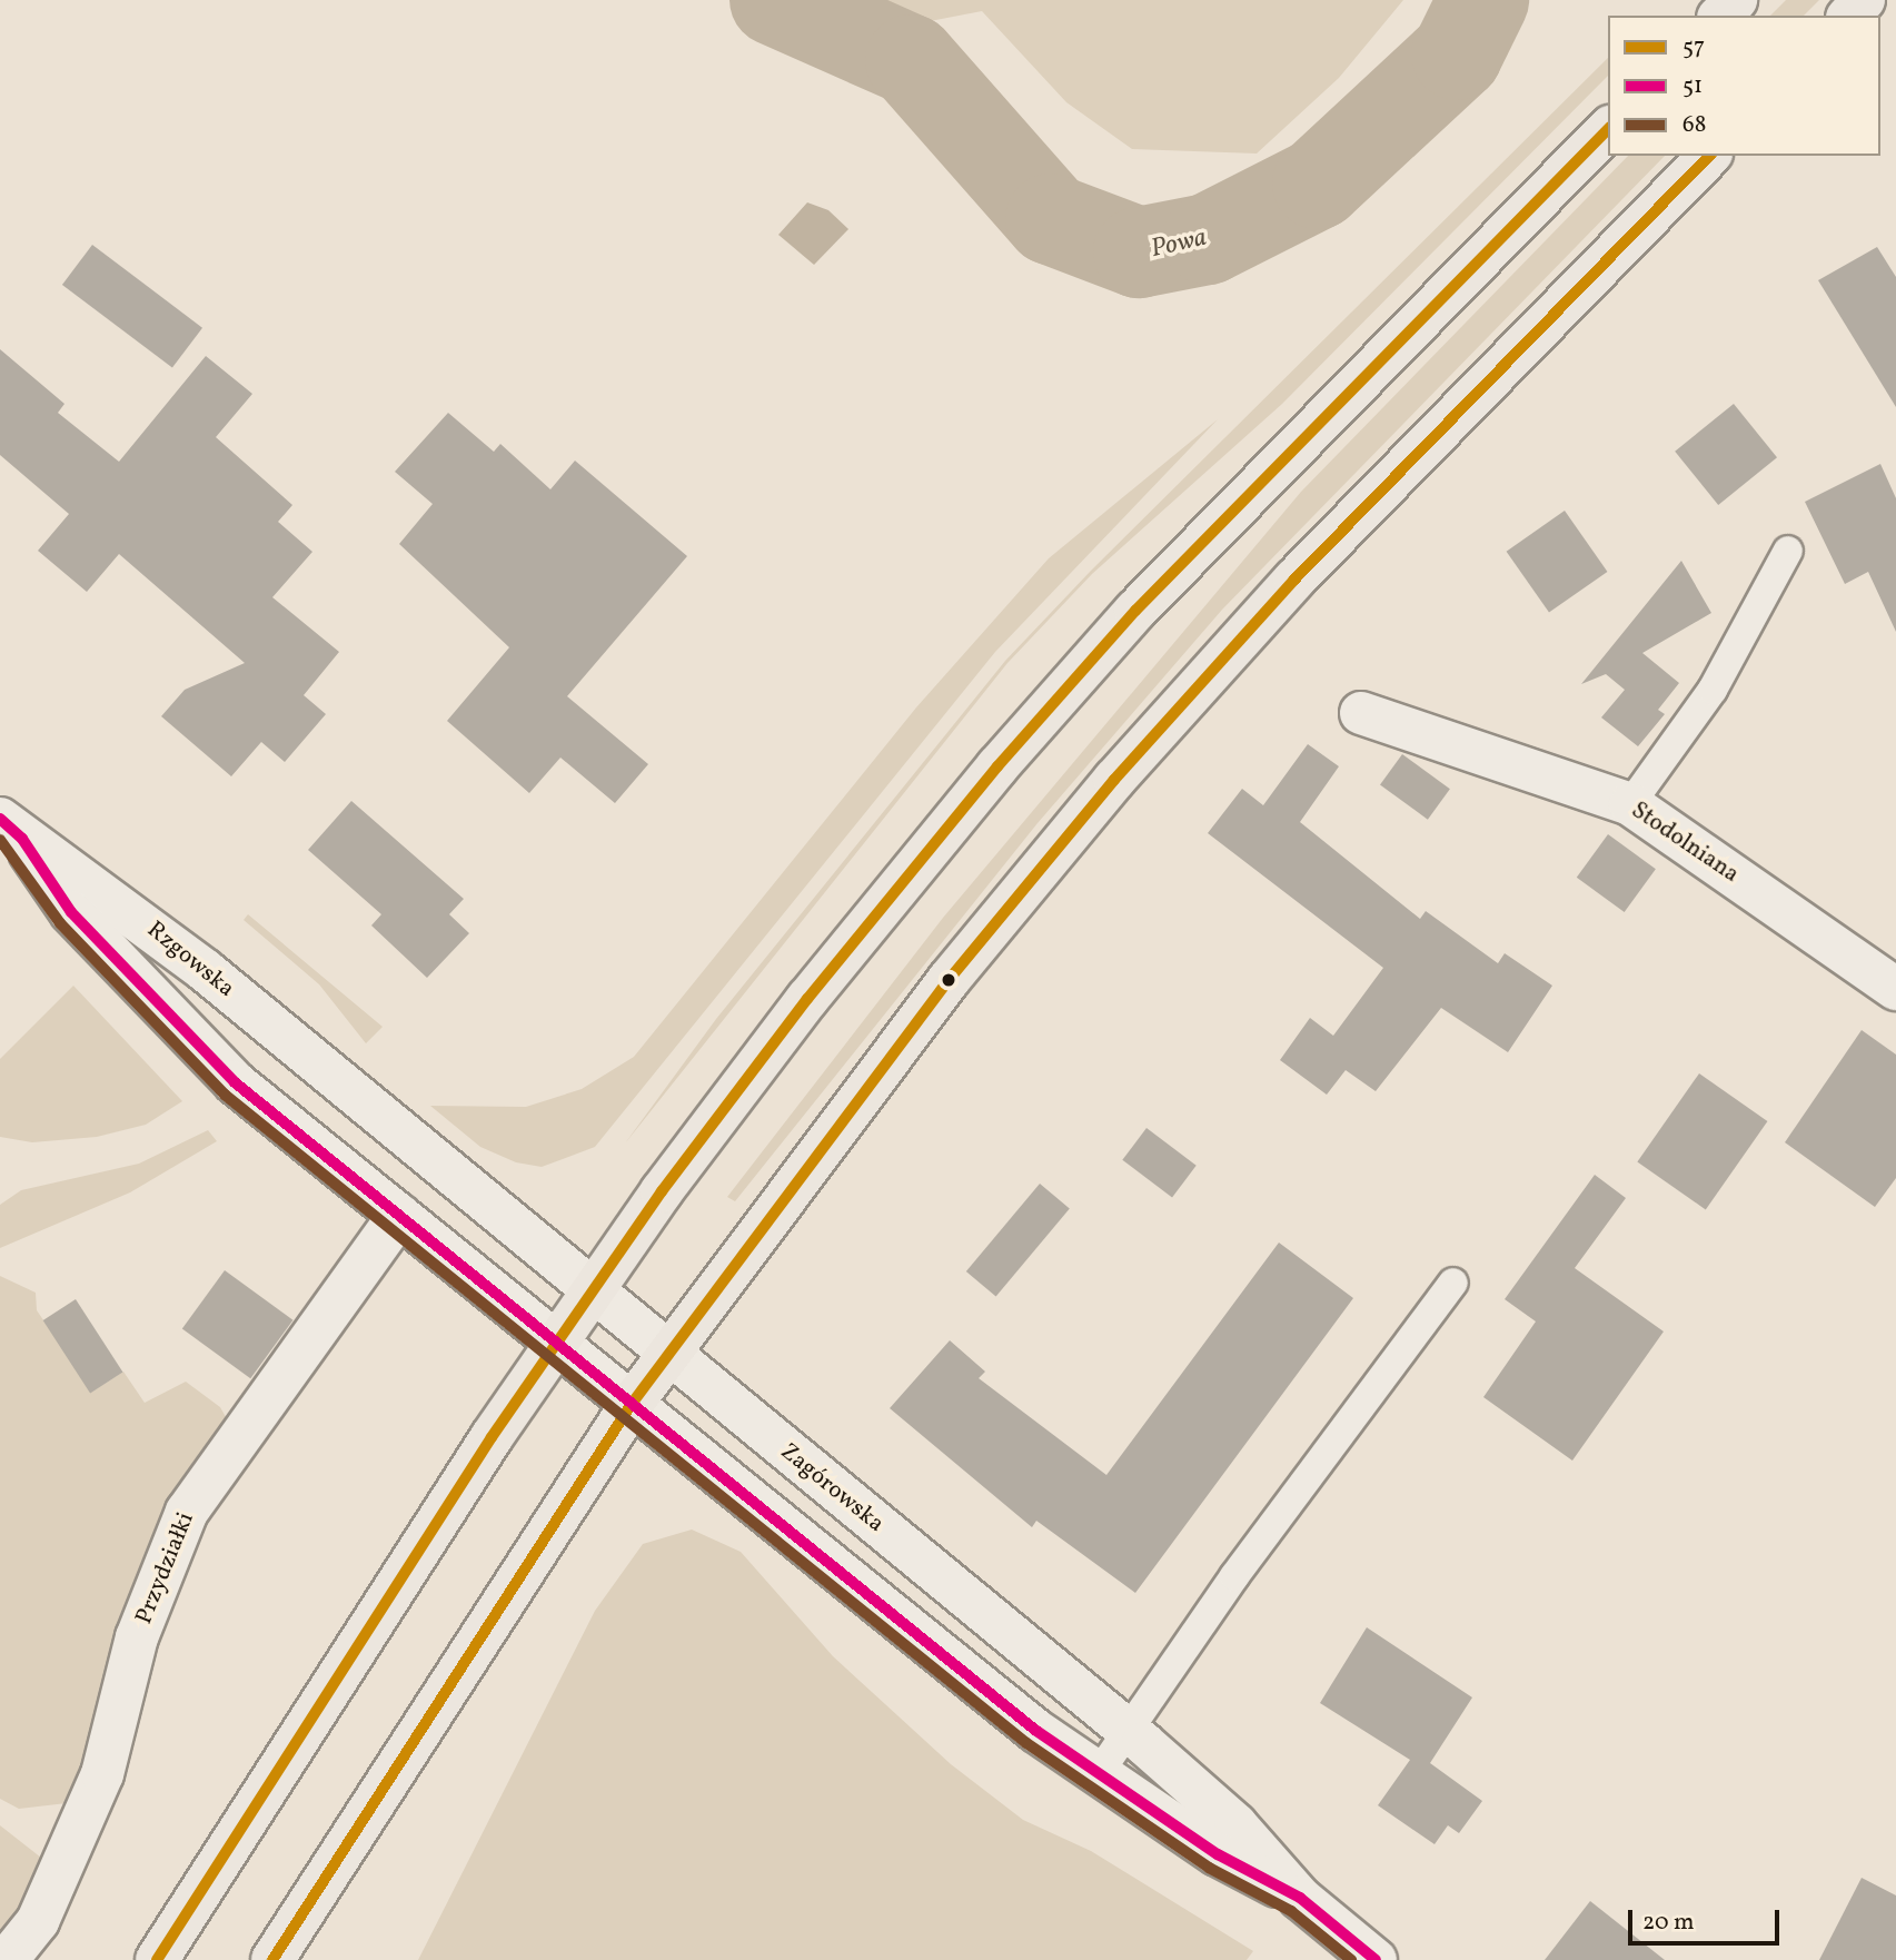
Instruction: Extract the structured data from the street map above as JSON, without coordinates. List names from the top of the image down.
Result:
{
  "streets": {
    "street": [
      "Stodolniana",
      "Rzgowska",
      "Zagórowska",
      "Przydziałki"
    ]
  },
  "crossings": [
    ["Rzgowska", "Zagórowska"],
    ["Zagórowska", "Przydziałki"]
  ],
  "water": ["Powa"],
  "lines": ["transit line 57", "transit line 51", "transit line 68"],
  "legend": ["57", "51", "68"],
  "scale_bar": "20 m"
}
